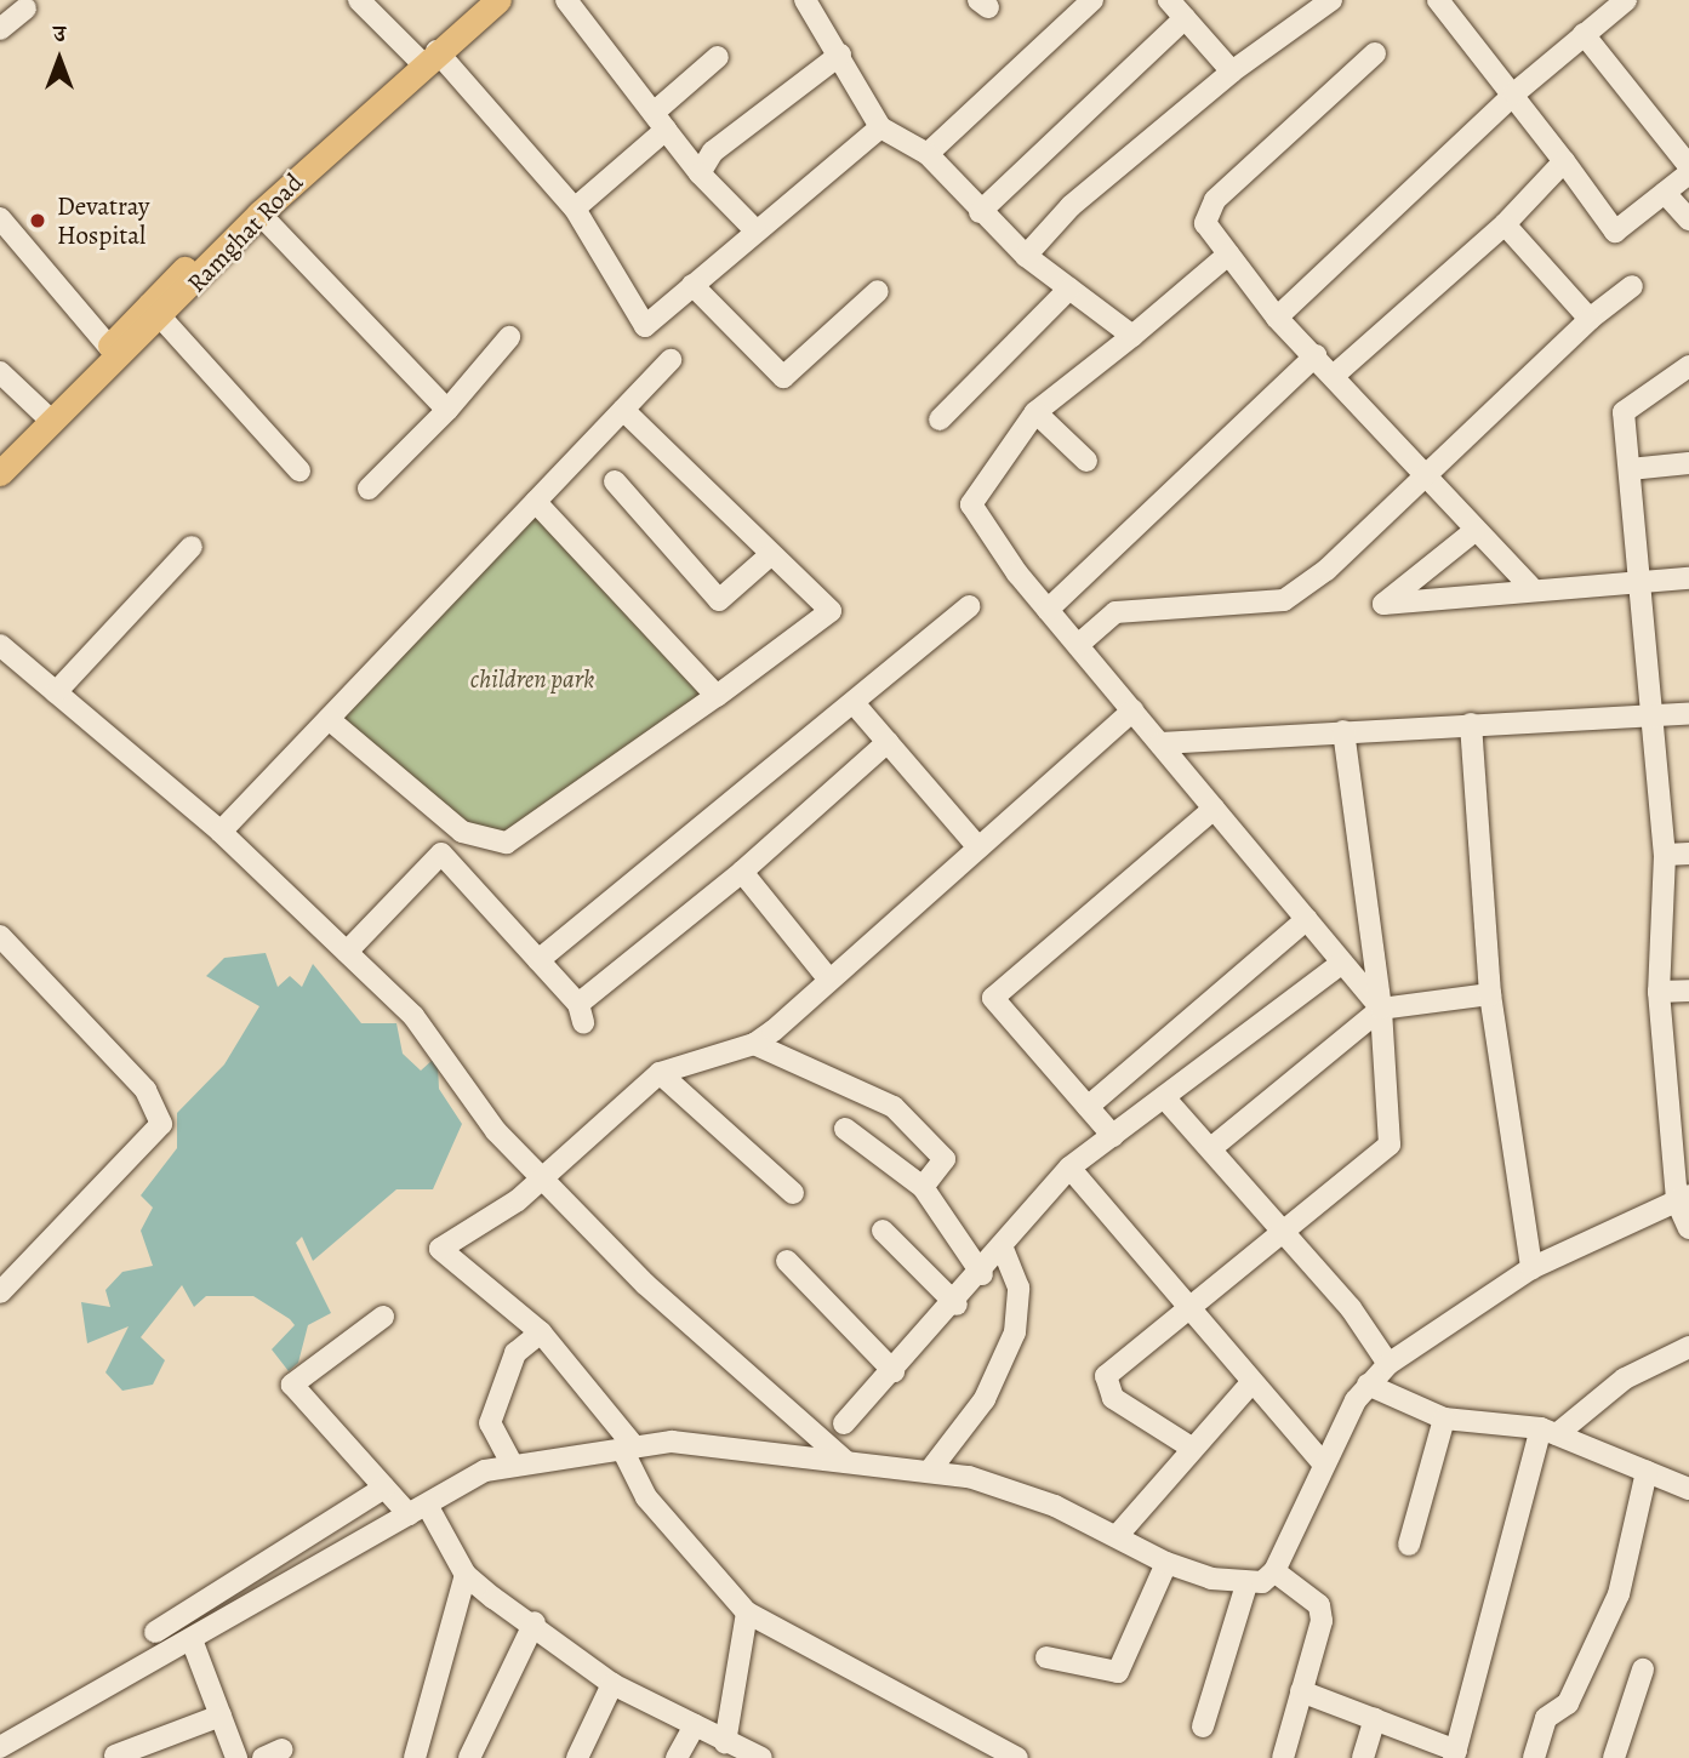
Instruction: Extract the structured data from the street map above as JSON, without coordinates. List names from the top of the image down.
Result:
{
  "streets": {
    "main road": ["Ramghat Road"]
  },
  "parks": ["children park"],
  "places": ["Devatray Hospital"],
  "north": "top"
}
